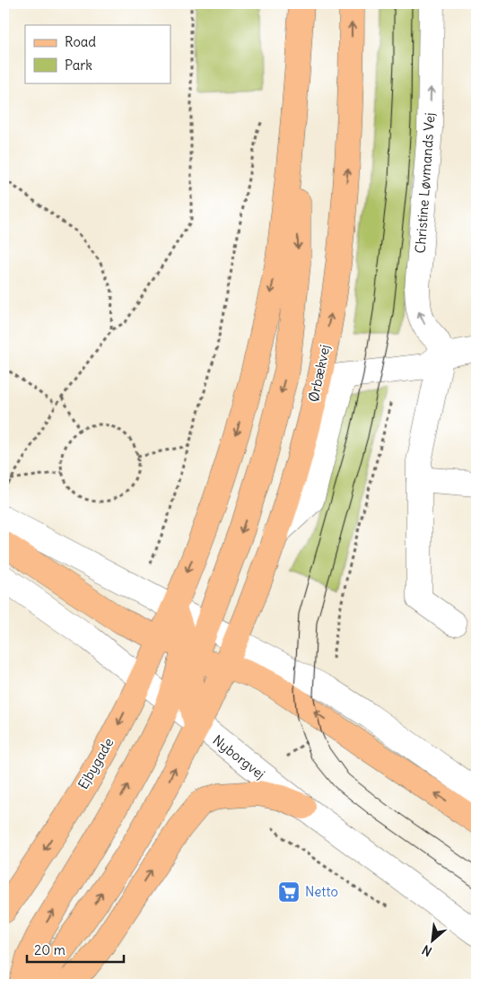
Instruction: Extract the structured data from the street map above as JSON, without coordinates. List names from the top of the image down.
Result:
{
  "streets": {
    "main road": ["Ørbækvej", "Ejbygade"],
    "street": ["Christine Løvmands Vej", "Nyborgvej"]
  },
  "crossings": [
    ["Ørbækvej", "Nyborgvej"],
    ["Nyborgvej", "Ejbygade"]
  ],
  "one_way": ["Christine Løvmands Vej"],
  "places": {
    "supermarket": ["Netto"]
  },
  "legend": ["Road", "Park"],
  "scale_bar": "20 m",
  "north": "bottom left"
}
